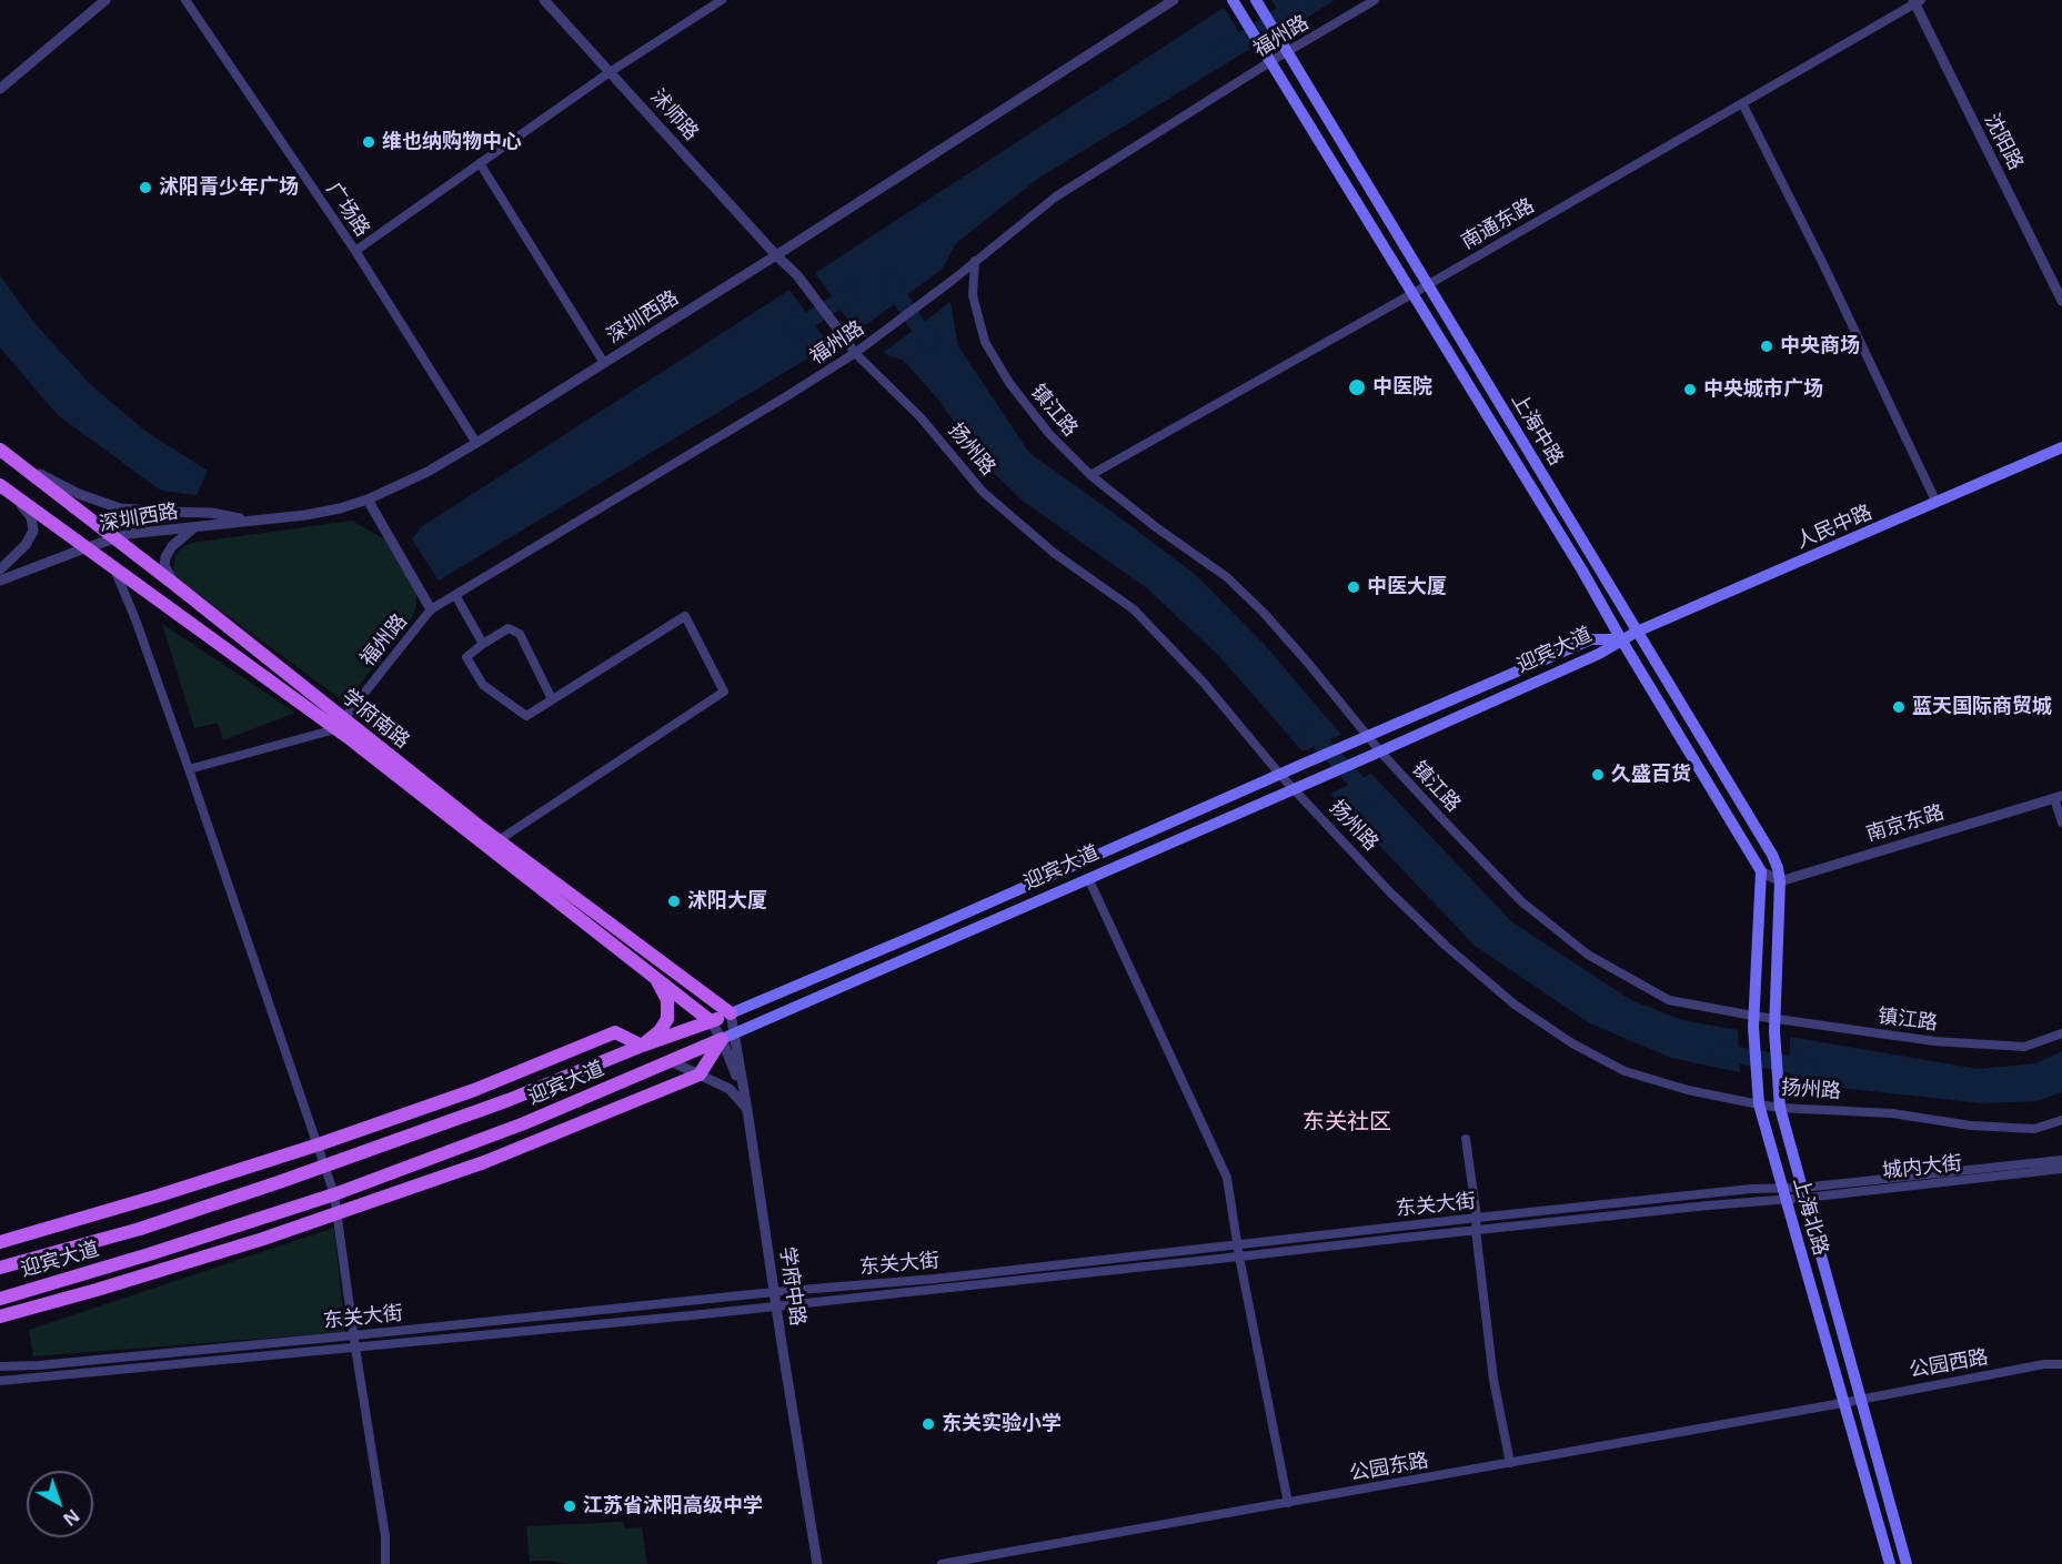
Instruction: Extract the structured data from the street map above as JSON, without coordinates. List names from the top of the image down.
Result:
{
  "streets": {
    "main road": [
      "上海中路",
      "人民中路",
      "迎宾大道",
      "学府南路",
      "上海北路"
    ],
    "street": [
      "福州路",
      "沭师路",
      "沈阳路",
      "广场路",
      "南通东路",
      "深圳西路",
      "镇江路",
      "扬州路",
      "南京东路",
      "城内大街",
      "东关大街",
      "学府中路",
      "公园西路",
      "公园东路"
    ]
  },
  "crossings": [
    ["福州路", "镇江路"],
    ["福州路", "上海中路"],
    ["福州路", "扬州路"],
    ["福州路", "学府南路"],
    ["沭师路", "深圳西路"],
    ["沭师路", "扬州路"],
    ["沈阳路", "南通东路"],
    ["广场路", "深圳西路"],
    ["南通东路", "镇江路"],
    ["南通东路", "上海中路"],
    ["深圳西路", "扬州路"],
    ["深圳西路", "学府南路"],
    ["镇江路", "迎宾大道"],
    ["镇江路", "上海北路"],
    ["上海中路", "人民中路"],
    ["上海中路", "迎宾大道"],
    ["上海中路", "南京东路"],
    ["上海中路", "上海北路"],
    ["扬州路", "迎宾大道"],
    ["扬州路", "上海北路"],
    ["人民中路", "迎宾大道"],
    ["迎宾大道", "学府南路"],
    ["迎宾大道", "学府中路"],
    ["南京东路", "上海北路"],
    ["城内大街", "东关大街"],
    ["城内大街", "上海北路"],
    ["东关大街", "上海北路"],
    ["东关大街", "学府中路"],
    ["上海北路", "公园西路"],
    ["上海北路", "公园东路"],
    ["公园西路", "公园东路"]
  ],
  "districts": ["东关社区"],
  "places": [
    "维也纳购物中心",
    "沭阳青少年广场",
    "中央商场",
    "中医院",
    "中央城市广场",
    "中医大厦",
    "蓝天国际商贸城",
    "久盛百货",
    "沭阳大厦",
    "东关实验小学",
    "江苏省沭阳高级中学"
  ],
  "north": "bottom right"
}
